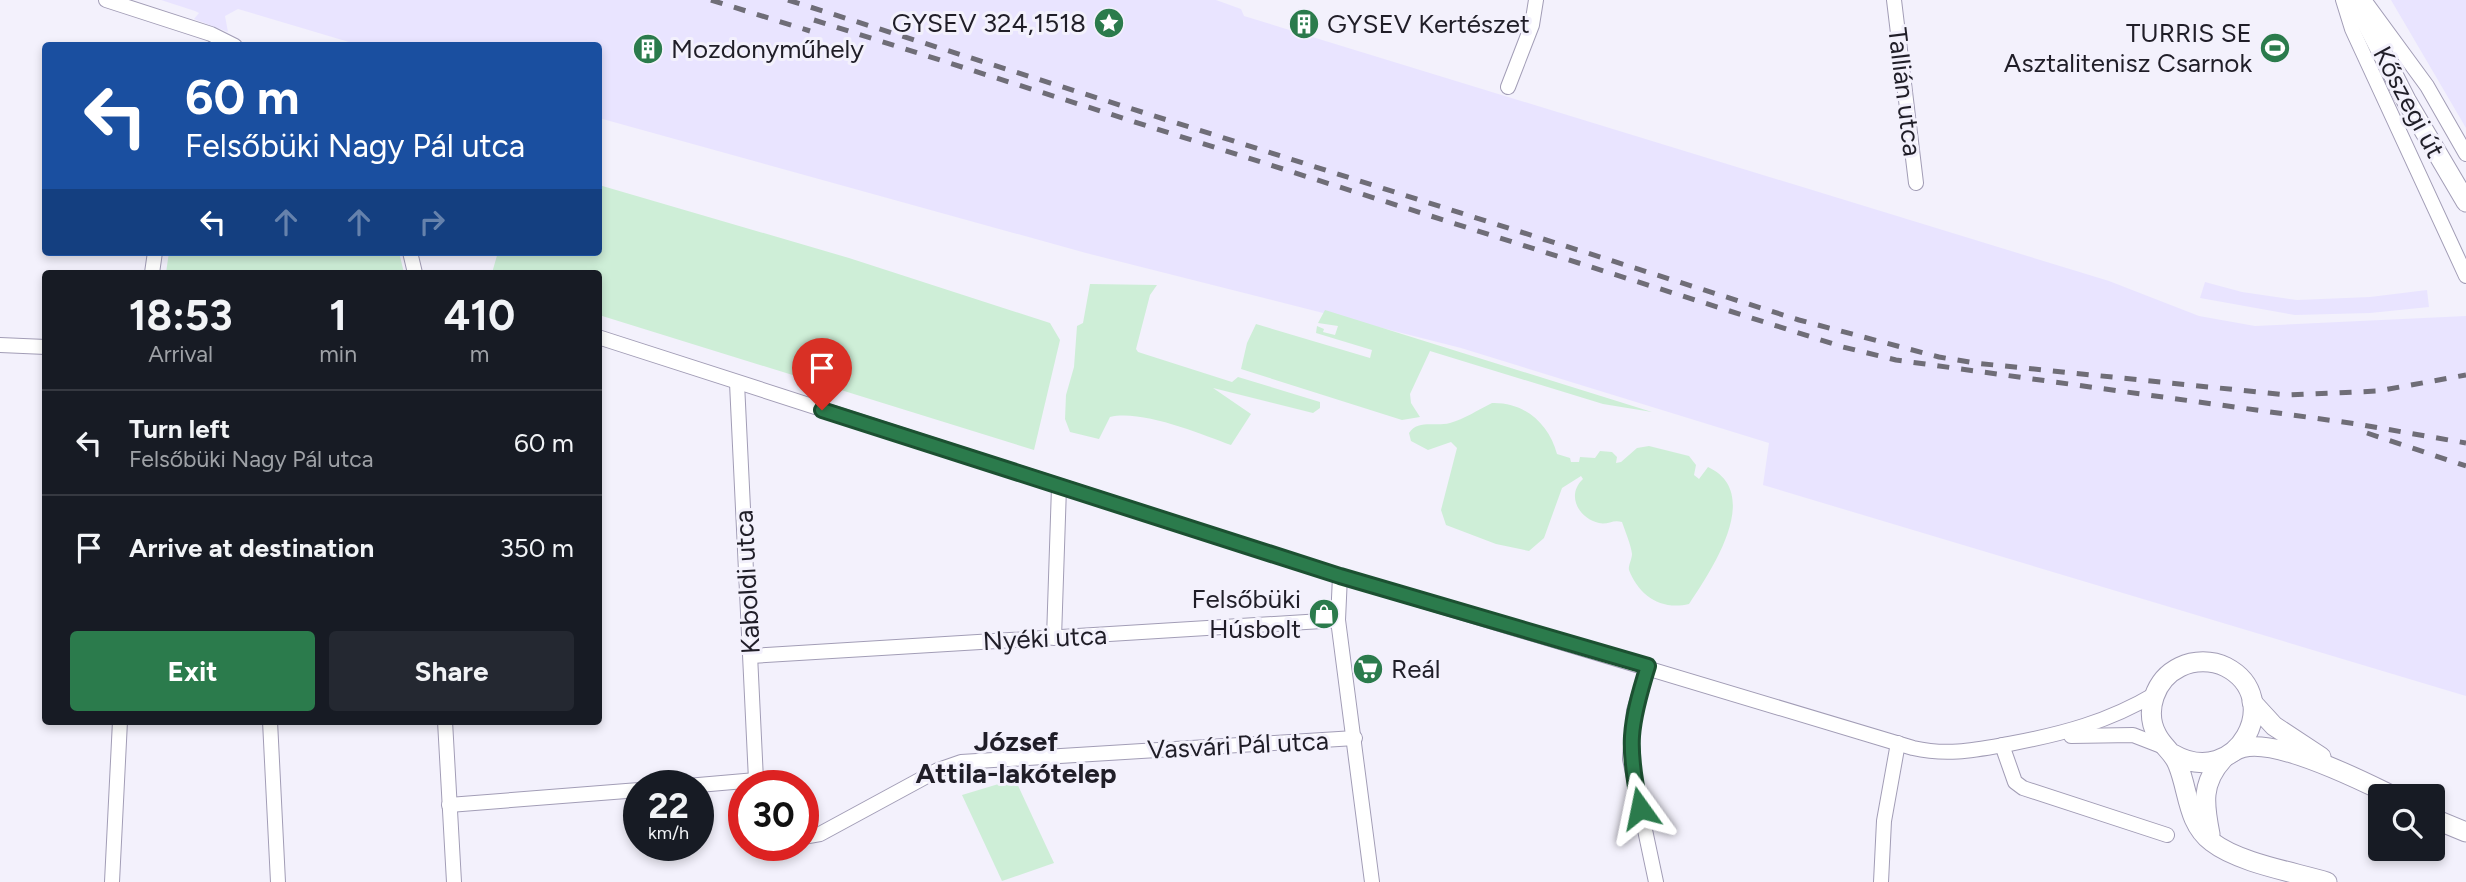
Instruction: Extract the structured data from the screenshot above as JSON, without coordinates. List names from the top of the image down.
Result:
{
  "streets": {
    "main road": ["Kőszegi út"],
    "street": [
      "Tallián utca",
      "Kaboldi utca",
      "Nyéki utca",
      "Vasvári Pál utca"
    ]
  },
  "crossings": [
    ["Kaboldi utca", "Nyéki utca"]
  ],
  "districts": ["József Attila-lakótelep"],
  "places": {
    "place": ["GYSEV 324,1518"],
    "building": ["GYSEV Kertészet", "Mozdonyműhely"],
    "sports": ["TURRIS SE Asztalitenisz Csarnok"],
    "shop": ["Felsőbüki Húsbolt"],
    "supermarket": ["Reál"]
  },
  "page": {
    "turn": ["60 m", "Felsőbüki Nagy Pál utca"],
    "eta": [
      "18:53",
      "Arrival",
      "1",
      "min",
      "410",
      "m"
    ],
    "list": [
      {
        "name": "Turn left",
        "note": "Felsőbüki Nagy Pál utca",
        "value": "60 m"
      },
      {
        "name": "Arrive at destination",
        "value": "350 m"
      }
    ],
    "buttons": ["Exit", "Share"],
    "speed": "22 km/h",
    "limit": "30"
  }
}
